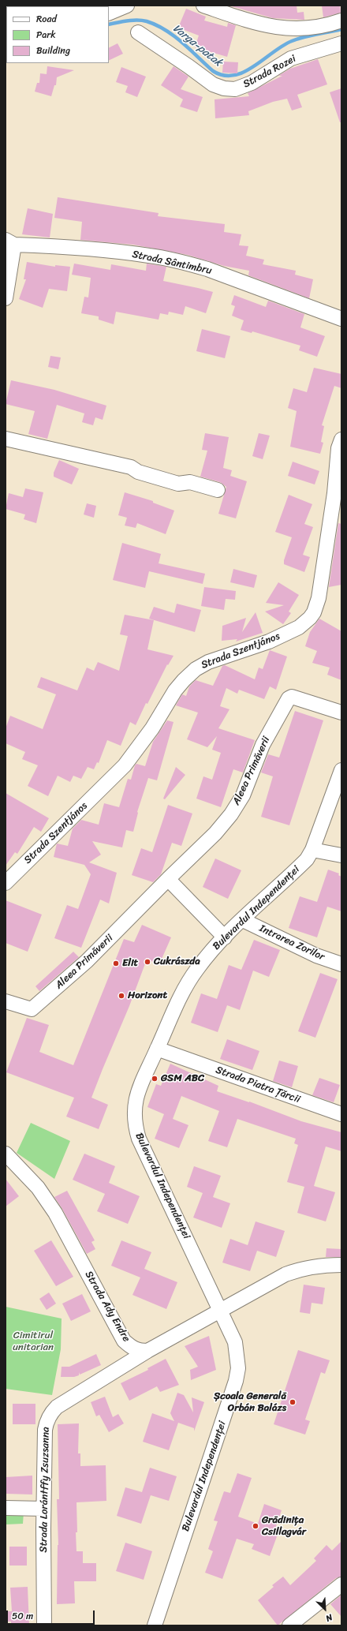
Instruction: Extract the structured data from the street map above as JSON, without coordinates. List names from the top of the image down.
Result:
{
  "streets": {
    "street": [
      "Strada Rozei",
      "Strada Sântimbru",
      "Strada Szentjános",
      "Aleea Primăverii",
      "Bulevardul Independenței",
      "Intrarea Zorilor",
      "Strada Piatra Țărcii",
      "Strada Ady Endre",
      "Strada Lorántffy Zsuzsanna"
    ]
  },
  "crossings": [
    ["Bulevardul Independenței", "Intrarea Zorilor"],
    ["Bulevardul Independenței", "Strada Piatra Țărcii"],
    ["Strada Ady Endre", "Strada Lorántffy Zsuzsanna"]
  ],
  "water": ["Varga-patak"],
  "parks": ["Cimitirul unitarian"],
  "places": [
    "Cukrászda",
    "Elit",
    "Horizont",
    "GSM ABC",
    "Școala Generală Orbán Balázs",
    "Grădinița Csillagvár"
  ],
  "legend": ["Road", "Park", "Building"],
  "scale_bar": "50 m",
  "north": "bottom right"
}
